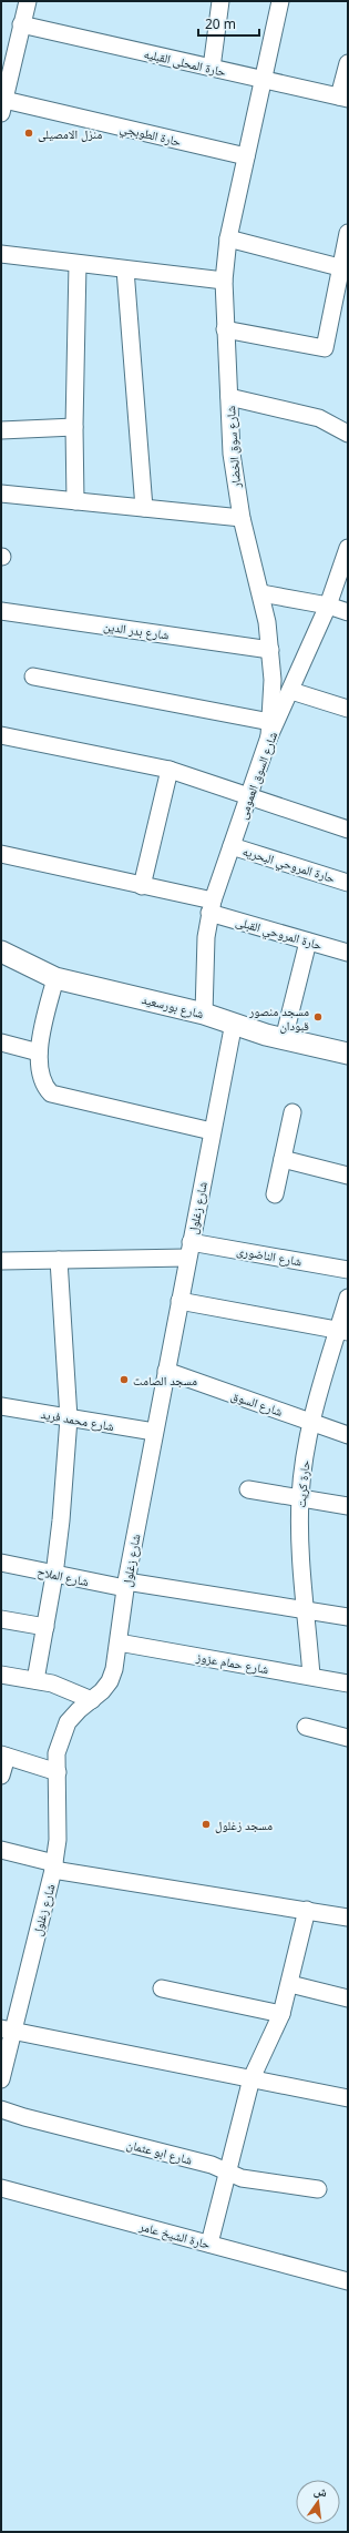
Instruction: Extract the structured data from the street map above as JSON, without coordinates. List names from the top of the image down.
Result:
{
  "streets": {
    "street": [
      "حارة المحلى القبليه",
      "حارة الطوبجي",
      "شارع سوق الخضار",
      "شارع بدر الدين",
      "شارع السوق العمومى",
      "حارة المروحي البحريه",
      "حارة المروحي القبلى",
      "شارع بورسعيد",
      "شارع زغلول",
      "شارع الناضورى",
      "شارع السوق",
      "شارع محمد فريد",
      "حارة كريت",
      "شارع الملاح",
      "شارع حمام عزوز",
      "شارع ابو عثمان",
      "حارة الشيخ عامر"
    ]
  },
  "crossings": [
    ["حارة المحلى القبليه", "شارع سوق الخضار"],
    ["حارة الطوبجي", "شارع سوق الخضار"],
    ["شارع سوق الخضار", "شارع بدر الدين"],
    ["شارع سوق الخضار", "شارع السوق العمومى"],
    ["شارع السوق العمومى", "حارة المروحي البحريه"],
    ["شارع السوق العمومى", "حارة المروحي القبلى"],
    ["شارع السوق العمومى", "شارع بورسعيد"],
    ["شارع بورسعيد", "شارع زغلول"],
    ["شارع زغلول", "شارع الناضورى"],
    ["شارع زغلول", "شارع السوق"],
    ["شارع زغلول", "شارع محمد فريد"],
    ["شارع زغلول", "شارع الملاح"],
    ["شارع زغلول", "شارع حمام عزوز"],
    ["شارع السوق", "حارة كريت"],
    ["حارة كريت", "شارع الملاح"],
    ["حارة كريت", "شارع حمام عزوز"]
  ],
  "places": [
    "منزل الامصيلى",
    "مسجد منصور قبودان",
    "مسجد الصامت",
    "مسجد زغلول"
  ],
  "scale_bar": "20 m",
  "north": "top"
}
